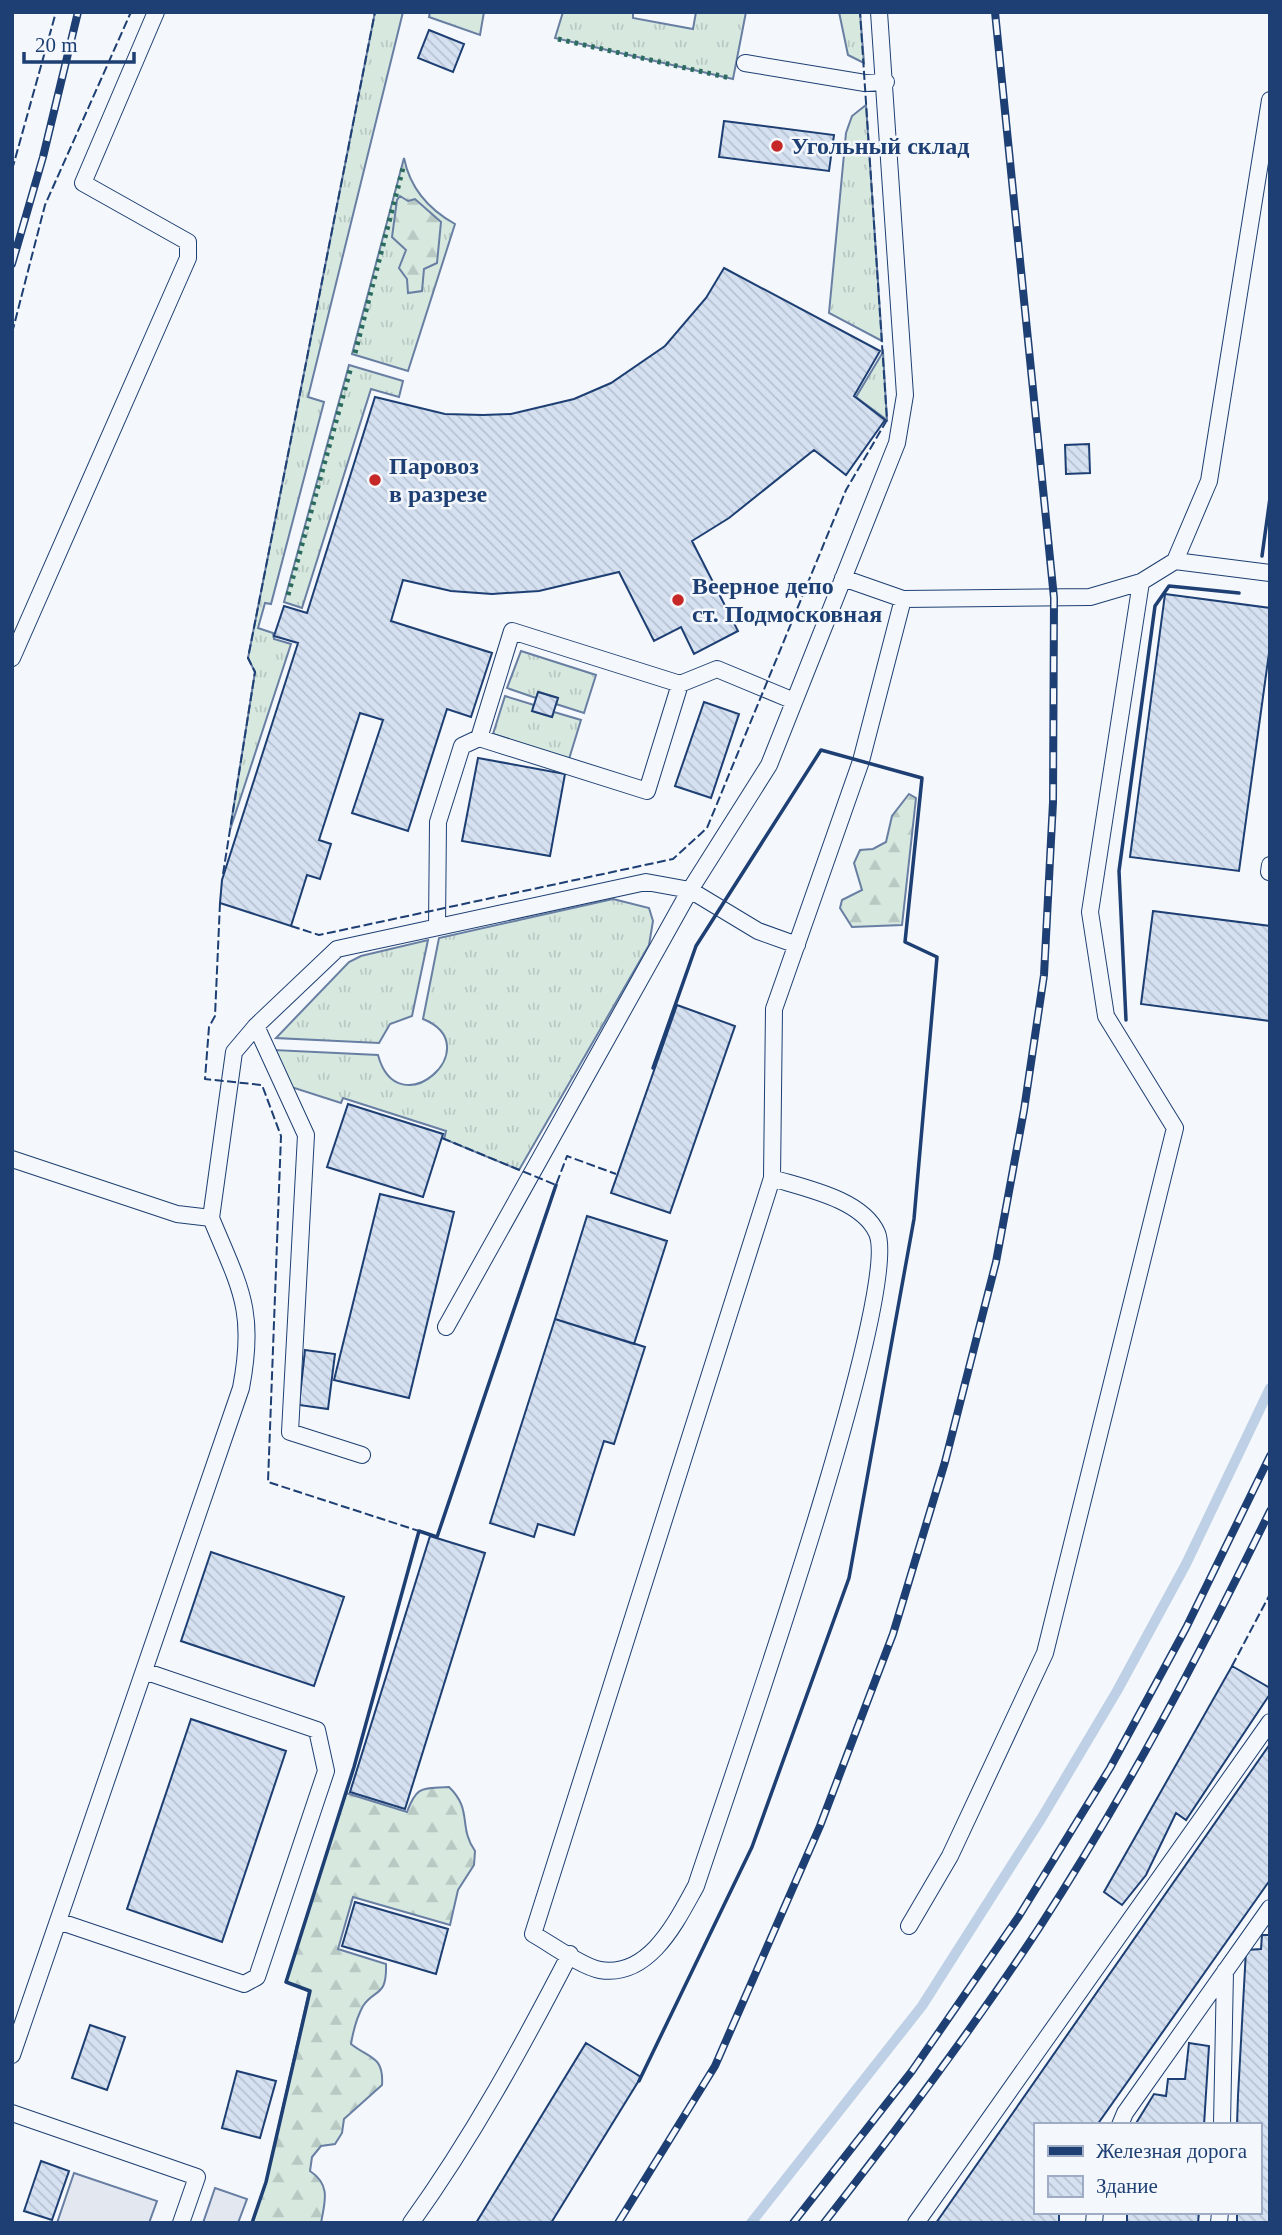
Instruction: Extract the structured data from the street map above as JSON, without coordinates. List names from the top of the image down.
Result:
{
  "places": ["Угольный склад", "Паровоз в разрезе", "Веерное депо ст. Подмосковная"],
  "legend": ["Железная дорога", "Здание"],
  "scale_bar": "20 m"
}
